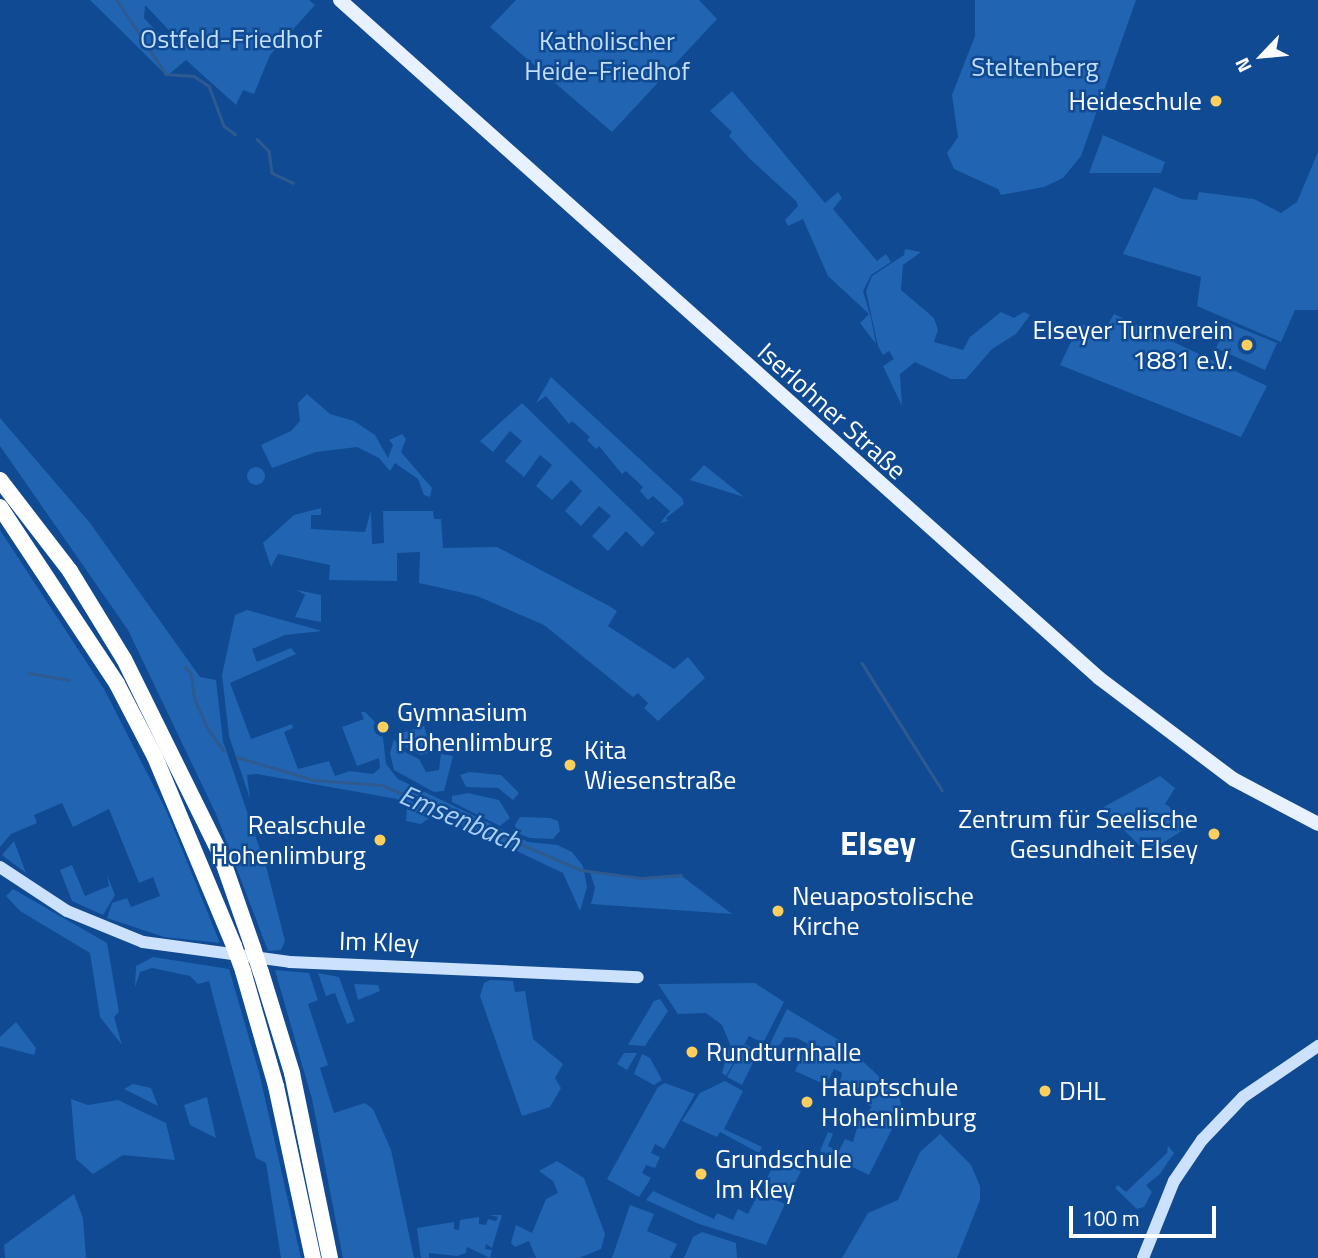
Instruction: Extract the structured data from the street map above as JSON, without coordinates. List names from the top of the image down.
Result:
{
  "streets": {
    "main road": ["Iserlohner Straße"],
    "street": ["Im Kley"]
  },
  "districts": ["Elsey"],
  "water": ["Emsenbach"],
  "parks": ["Ostfeld-Friedhof", "Katholischer Heide-Friedhof", "Steltenberg"],
  "places": [
    "Heideschule",
    "Elseyer Turnverein 1881 e.V.",
    "Gymnasium Hohenlimburg",
    "Kita Wiesenstraße",
    "Zentrum für Seelische Gesundheit Elsey",
    "Realschule Hohenlimburg",
    "Neuapostolische Kirche",
    "Rundturnhalle",
    "DHL",
    "Hauptschule Hohenlimburg",
    "Grundschule Im Kley"
  ],
  "scale_bar": "100 m",
  "north": "bottom left"
}
